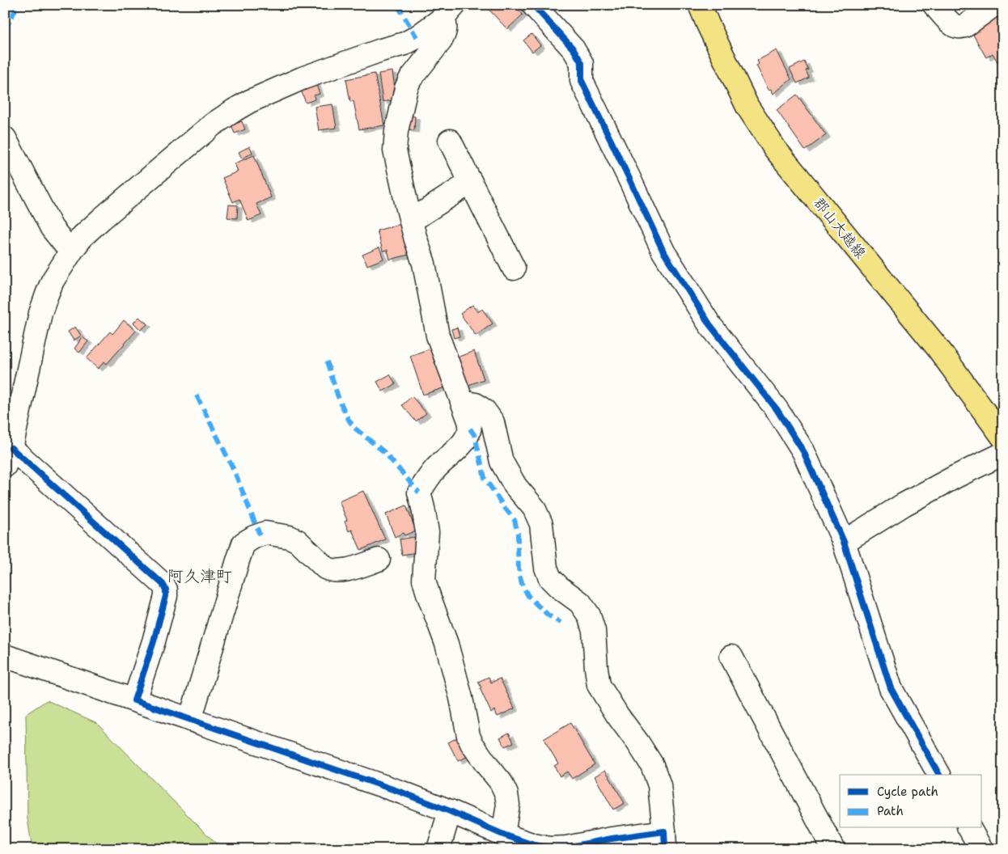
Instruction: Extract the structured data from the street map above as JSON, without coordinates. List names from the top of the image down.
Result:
{
  "streets": {
    "main road": ["郡山大越線"]
  },
  "districts": ["阿久津町"],
  "legend": ["Cycle path", "Path"]
}
